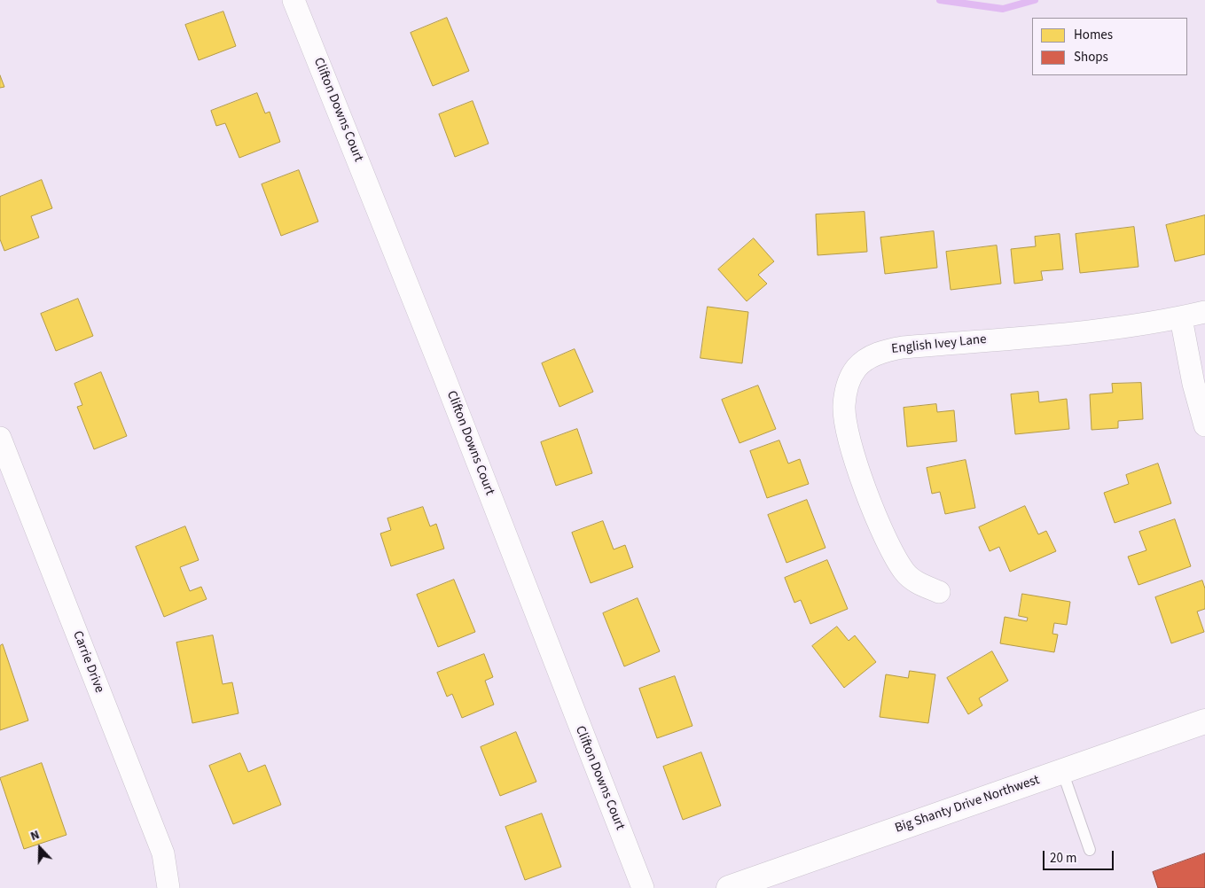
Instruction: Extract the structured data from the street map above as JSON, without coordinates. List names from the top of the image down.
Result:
{
  "streets": {
    "street": [
      "Clifton Downs Court",
      "English Ivey Lane",
      "Carrie Drive",
      "Big Shanty Drive Northwest"
    ]
  },
  "legend": ["Homes", "Shops"],
  "scale_bar": "20 m",
  "north": "top"
}
